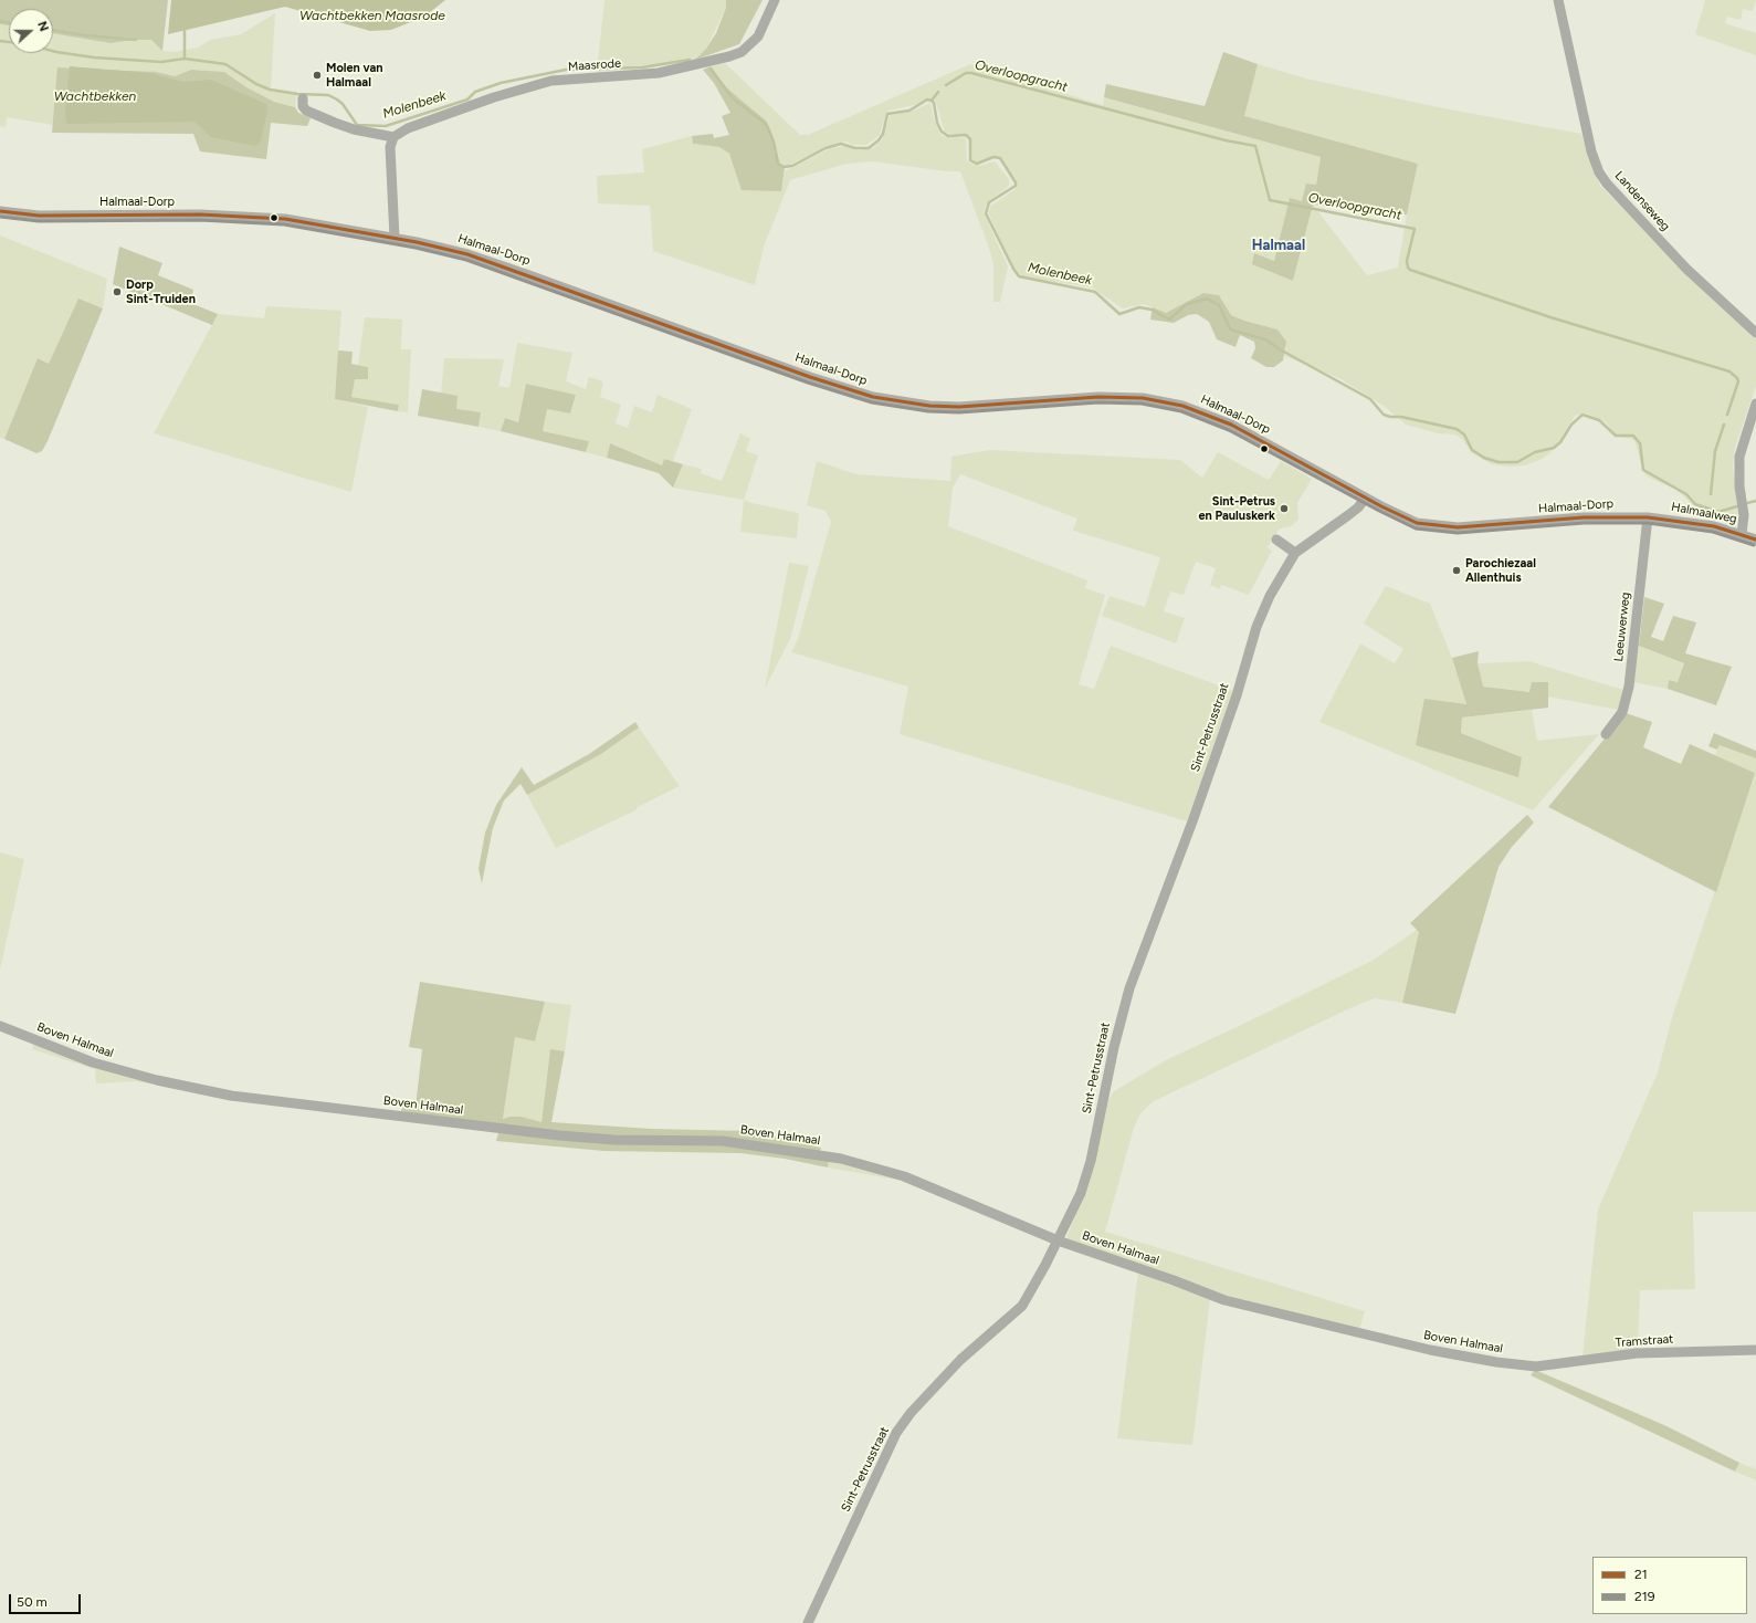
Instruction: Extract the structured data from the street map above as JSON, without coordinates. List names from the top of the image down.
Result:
{
  "streets": {
    "street": [
      "Maasrode",
      "Landenseweg",
      "Halmaal-Dorp",
      "Halmaalweg",
      "Leeuwerweg",
      "Sint-Petrusstraat",
      "Boven Halmaal",
      "Tramstraat"
    ]
  },
  "crossings": [
    ["Halmaal-Dorp", "Halmaalweg"],
    ["Halmaal-Dorp", "Leeuwerweg"],
    ["Halmaal-Dorp", "Sint-Petrusstraat"],
    ["Halmaalweg", "Leeuwerweg"],
    ["Sint-Petrusstraat", "Boven Halmaal"],
    ["Boven Halmaal", "Tramstraat"]
  ],
  "districts": ["Halmaal"],
  "water": [
    "Wachtbekken Maasrode",
    "Overloopgracht",
    "Wachtbekken",
    "Molenbeek"
  ],
  "places": [
    "Molen van Halmaal",
    "Dorp Sint-Truiden",
    "Sint-Petrus en Pauluskerk",
    "Parochiezaal Allenthuis"
  ],
  "lines": ["transit line 21", "transit line 219"],
  "legend": ["21", "219"],
  "scale_bar": "50 m",
  "north": "right"
}
